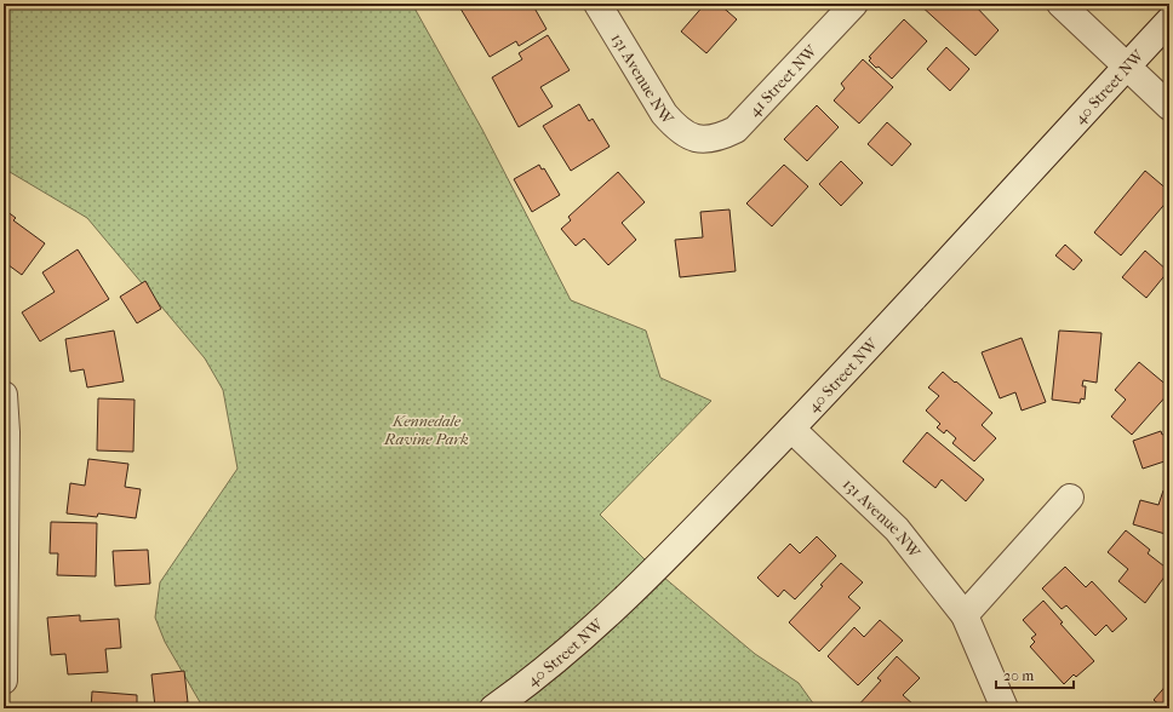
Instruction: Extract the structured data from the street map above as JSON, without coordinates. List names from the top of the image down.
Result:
{
  "streets": {
    "street": ["131 Avenue NW", "41 Street NW", "40 Street NW"]
  },
  "crossings": [
    ["131 Avenue NW", "41 Street NW"],
    ["131 Avenue NW", "40 Street NW"]
  ],
  "parks": ["Kennedale Ravine Park"],
  "scale_bar": "20 m"
}
